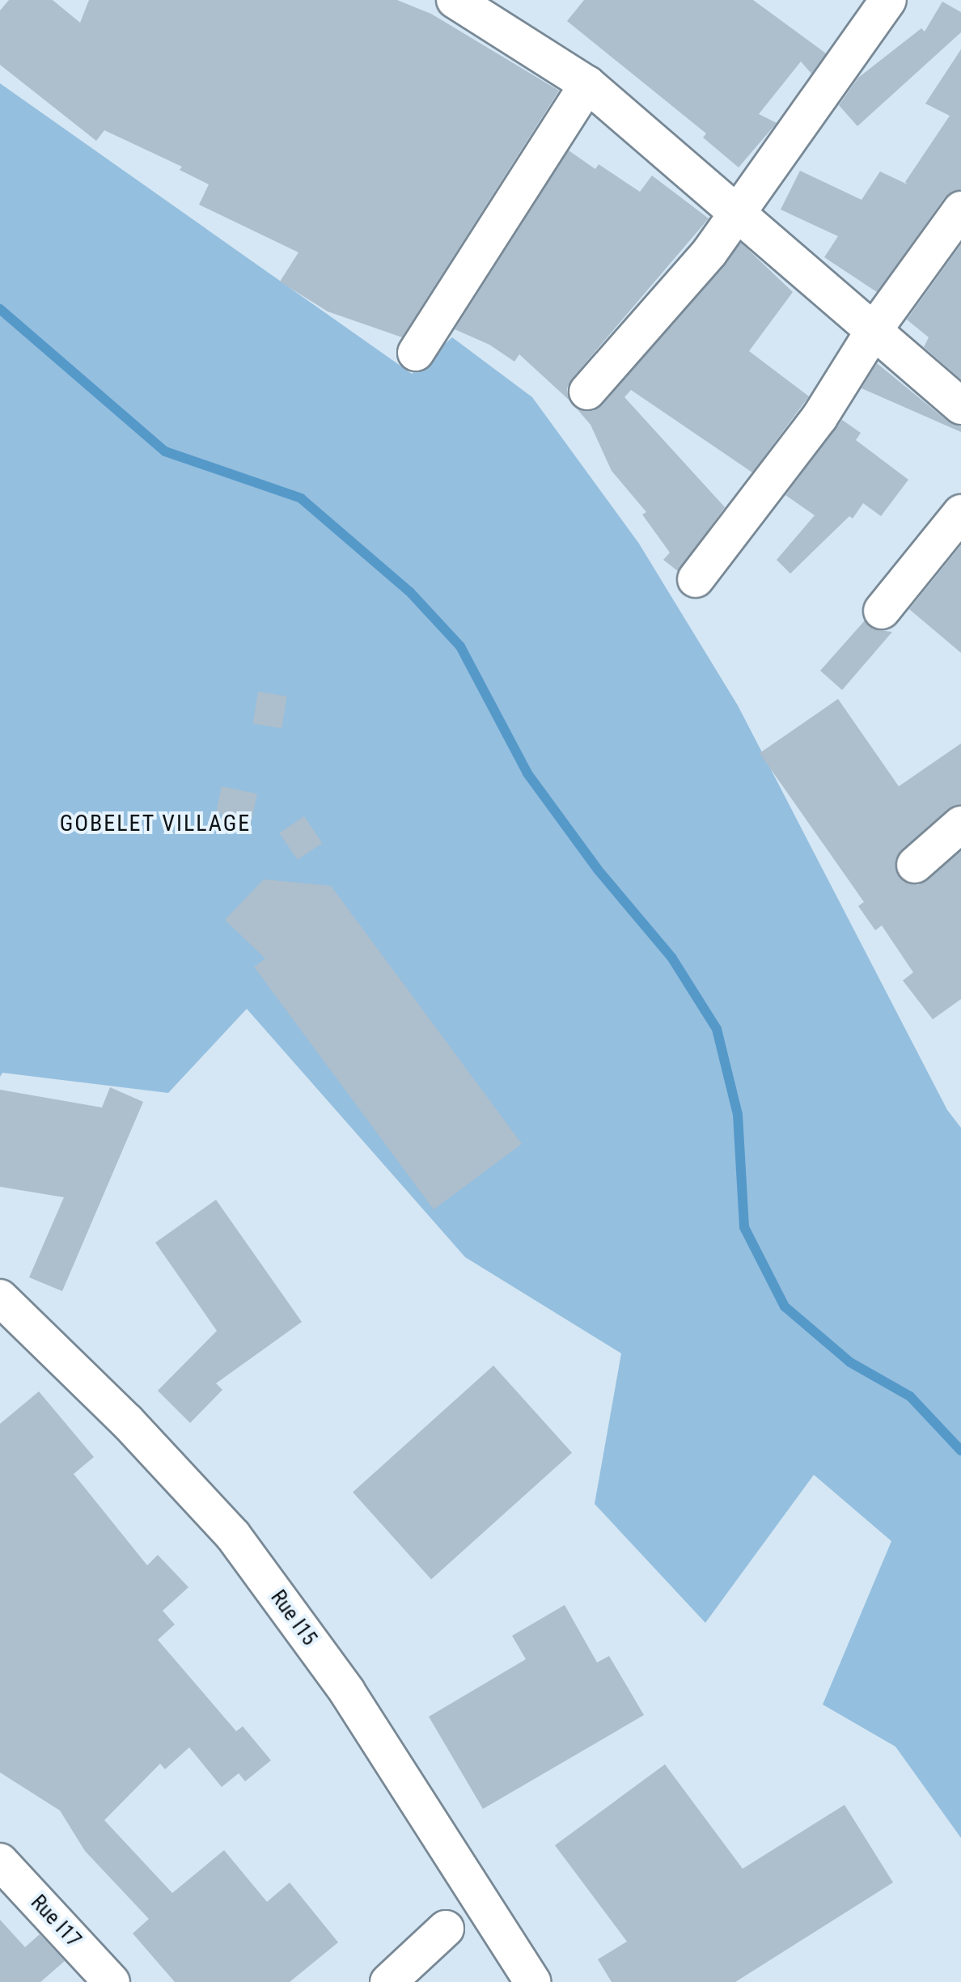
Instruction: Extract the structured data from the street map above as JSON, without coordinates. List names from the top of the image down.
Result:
{
  "streets": {
    "street": ["Rue I15", "Rue I17"]
  },
  "districts": ["GOBELET VILLAGE"]
}
